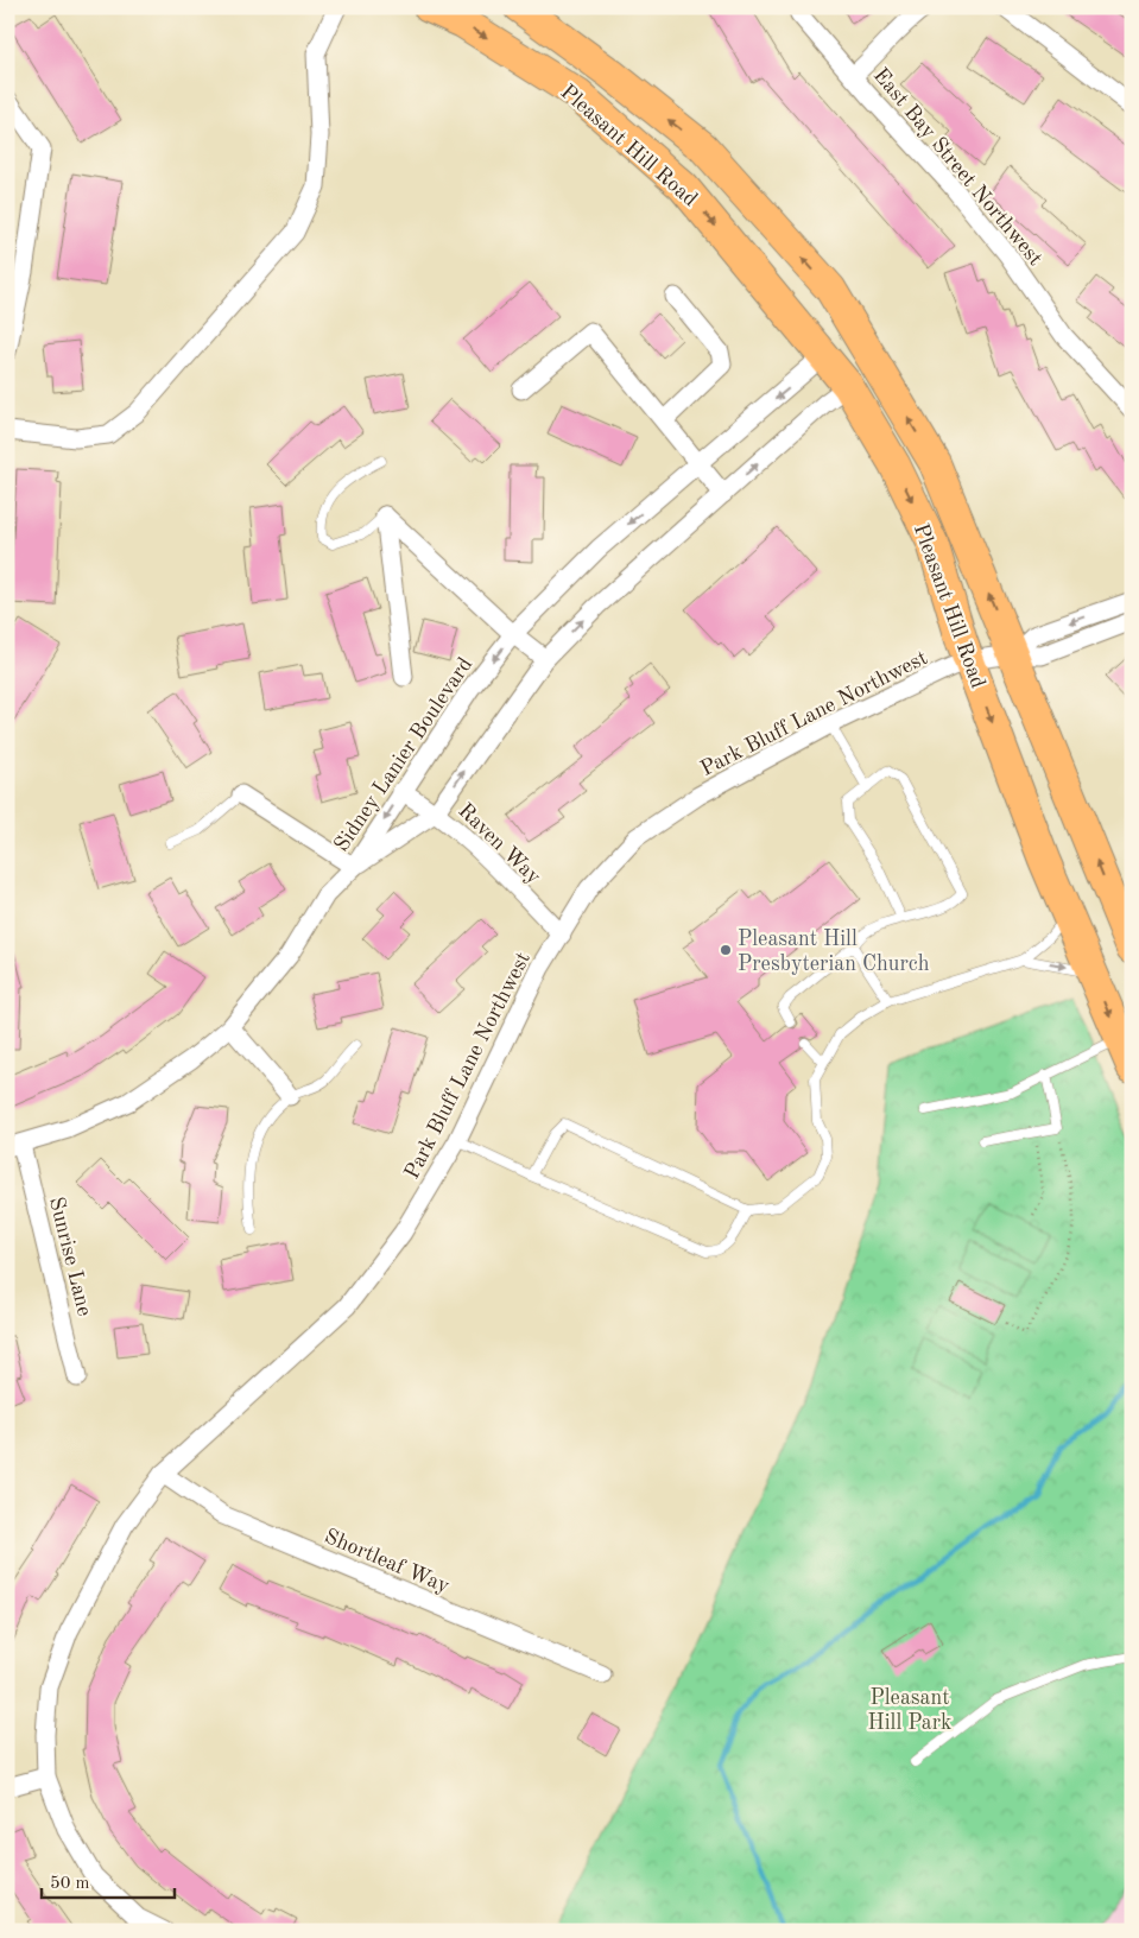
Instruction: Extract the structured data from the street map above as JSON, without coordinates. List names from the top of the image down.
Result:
{
  "streets": {
    "highway": ["Pleasant Hill Road"],
    "street": [
      "East Bay Street Northwest",
      "Park Bluff Lane Northwest",
      "Sidney Lanier Boulevard",
      "Raven Way",
      "Sunrise Lane",
      "Shortleaf Way"
    ]
  },
  "crossings": [
    ["Pleasant Hill Road", "Park Bluff Lane Northwest"],
    ["Pleasant Hill Road", "Sidney Lanier Boulevard"],
    ["Park Bluff Lane Northwest", "Raven Way"],
    ["Park Bluff Lane Northwest", "Shortleaf Way"],
    ["Sidney Lanier Boulevard", "Raven Way"],
    ["Sidney Lanier Boulevard", "Sunrise Lane"]
  ],
  "parks": ["Pleasant Hill Park"],
  "places": ["Pleasant Hill Presbyterian Church"],
  "scale_bar": "50 m"
}
